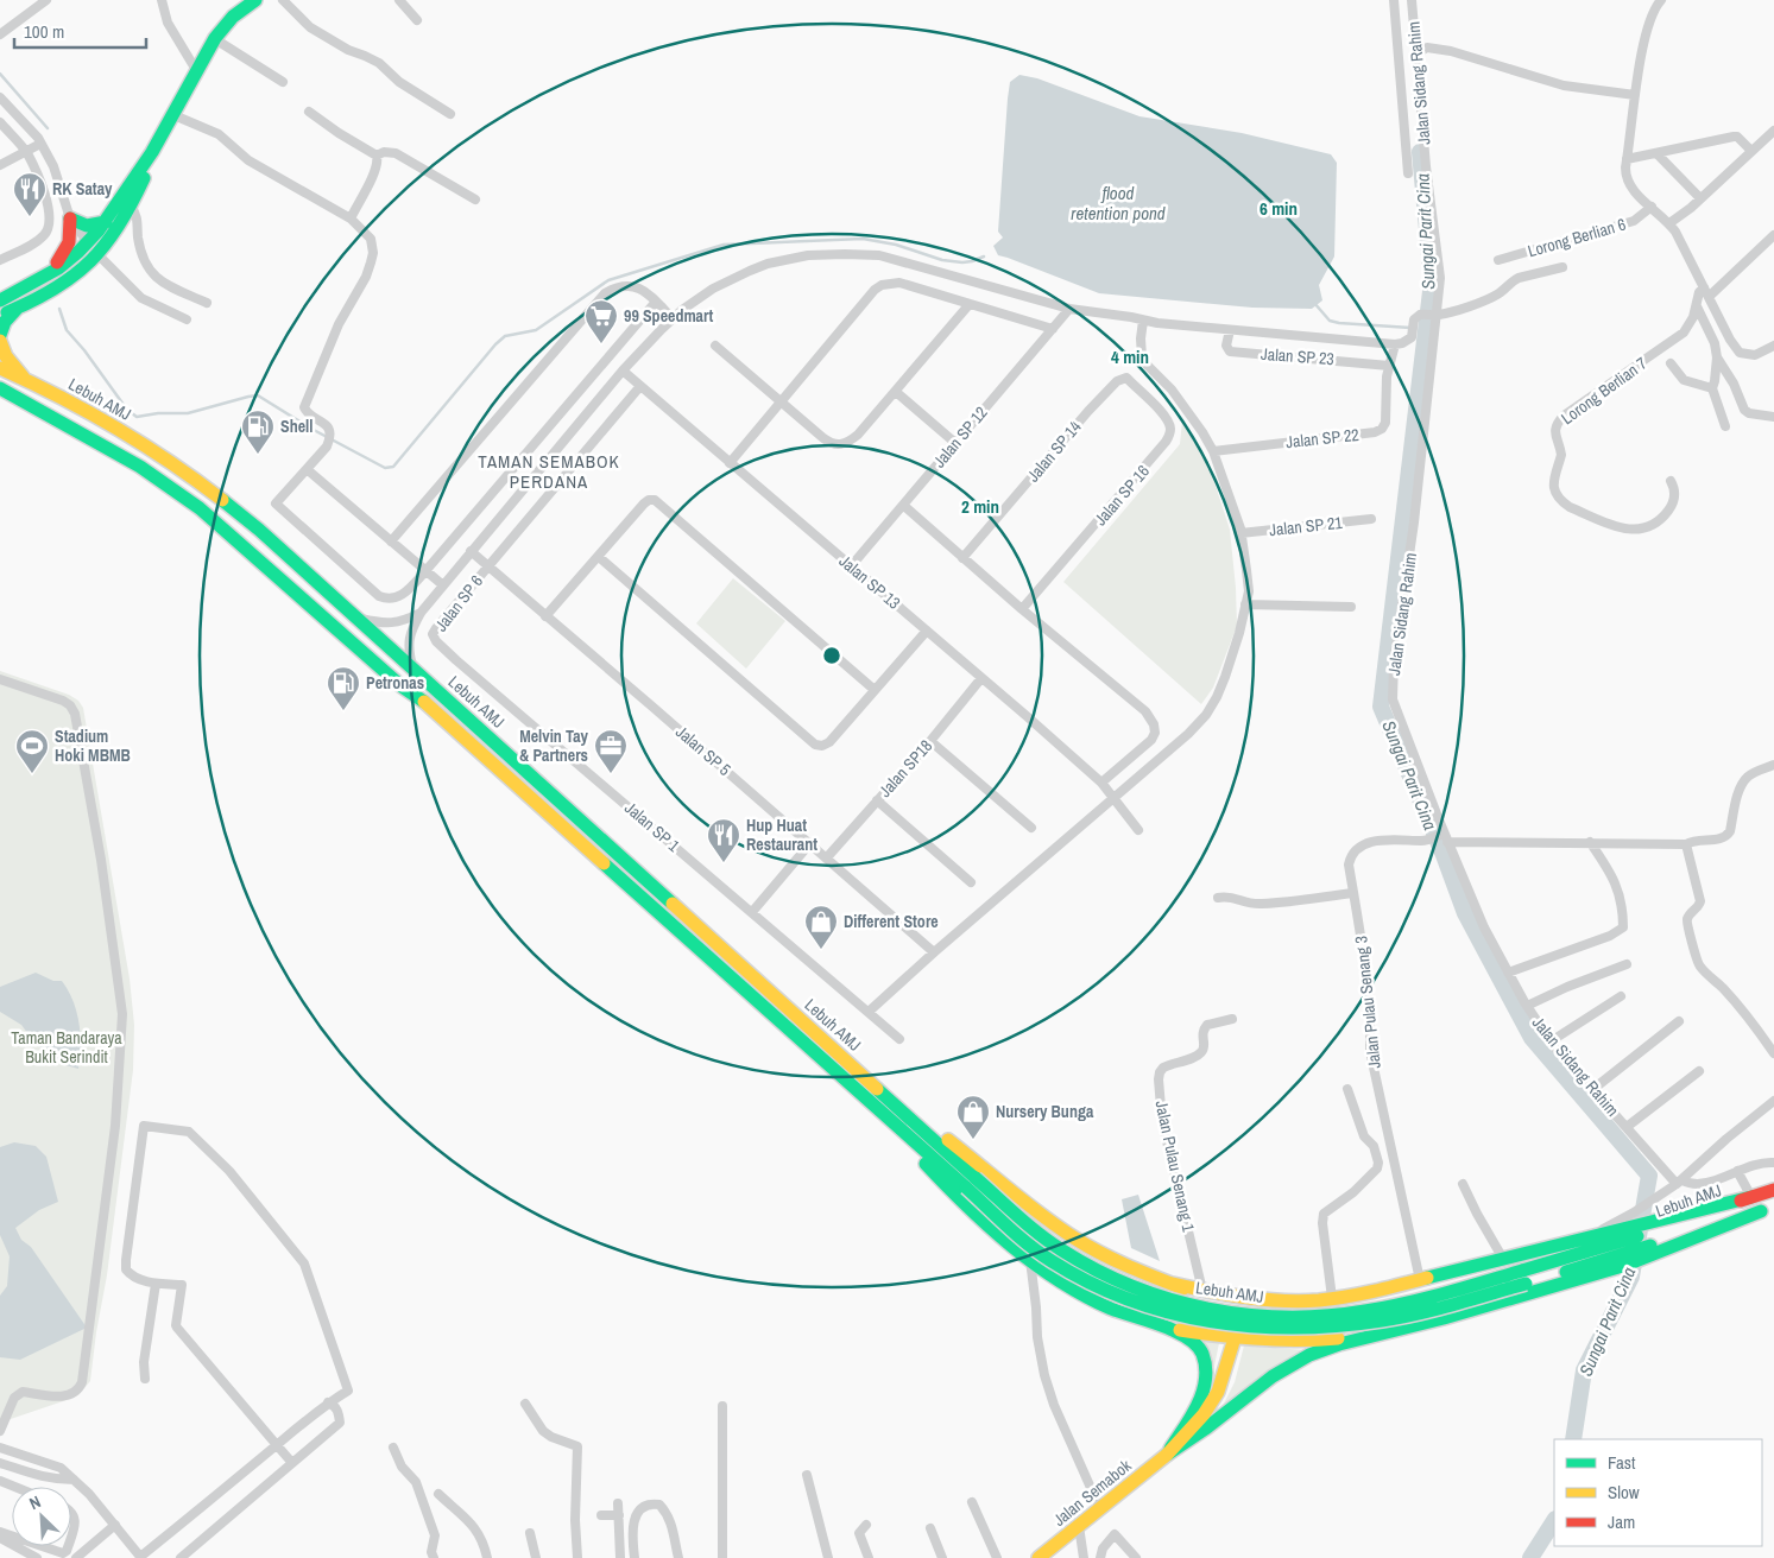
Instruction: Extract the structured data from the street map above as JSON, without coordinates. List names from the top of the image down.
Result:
{
  "streets": {
    "main road": ["Lebuh AMJ", "Jalan Semabok"],
    "street": [
      "Jalan Sidang Rahim",
      "Lorong Berlian 6",
      "Jalan SP 23",
      "Lorong Berlian 7",
      "Jalan SP 12",
      "Jalan SP 22",
      "Jalan SP 14",
      "Jalan SP 16",
      "Jalan SP 21",
      "Jalan SP 13",
      "Jalan SP 6",
      "Jalan SP 5",
      "Jalan SP18",
      "Jalan SP 1",
      "Jalan Pulau Senang 3",
      "Jalan Pulau Senang 1"
    ]
  },
  "crossings": [
    ["Jalan Sidang Rahim", "Jalan Pulau Senang 3"],
    ["Jalan SP 23", "Jalan SP 22"],
    ["Jalan SP 12", "Jalan SP 13"],
    ["Jalan SP 14", "Jalan SP 16"],
    ["Jalan SP 13", "Jalan SP 6"],
    ["Jalan SP 13", "Jalan SP18"],
    ["Jalan SP 6", "Jalan SP 5"],
    ["Jalan SP 6", "Jalan SP 1"],
    ["Jalan SP 5", "Jalan SP18"]
  ],
  "districts": ["TAMAN SEMABOK PERDANA"],
  "water": ["flood retention pond", "Sungai Parit Cina"],
  "parks": ["Taman Bandaraya Bukit Serindit"],
  "places": {
    "restaurant": ["RK Satay", "Hup Huat Restaurant"],
    "supermarket": ["99 Speedmart"],
    "fuel station": ["Shell", "Petronas"],
    "sports": ["Stadium Hoki MBMB"],
    "office": ["Melvin Tay & Partners"],
    "shop": ["Different Store", "Nursery Bunga"]
  },
  "legend": ["Fast", "Slow", "Jam"],
  "scale_bar": "100 m",
  "north": "top left",
  "rings": ["6 min", "4 min", "2 min"]
}
